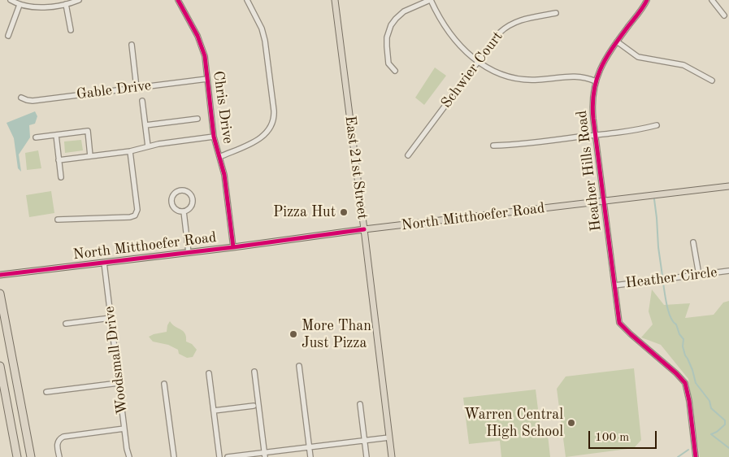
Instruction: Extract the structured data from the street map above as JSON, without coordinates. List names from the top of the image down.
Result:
{
  "streets": {
    "main road": ["East 21st Street", "North Mitthoefer Road"],
    "street": [
      "Schwier Court",
      "Gable Drive",
      "Chris Drive",
      "Heather Hills Road",
      "Heather Circle",
      "Woodsmall Drive"
    ]
  },
  "crossings": [
    ["Gable Drive", "Chris Drive"],
    ["Chris Drive", "North Mitthoefer Road"],
    ["East 21st Street", "North Mitthoefer Road"],
    ["Heather Hills Road", "North Mitthoefer Road"],
    ["Heather Hills Road", "Heather Circle"],
    ["North Mitthoefer Road", "Woodsmall Drive"]
  ],
  "places": ["Pizza Hut", "More Than Just Pizza", "Warren Central High School"],
  "scale_bar": "100 m"
}
